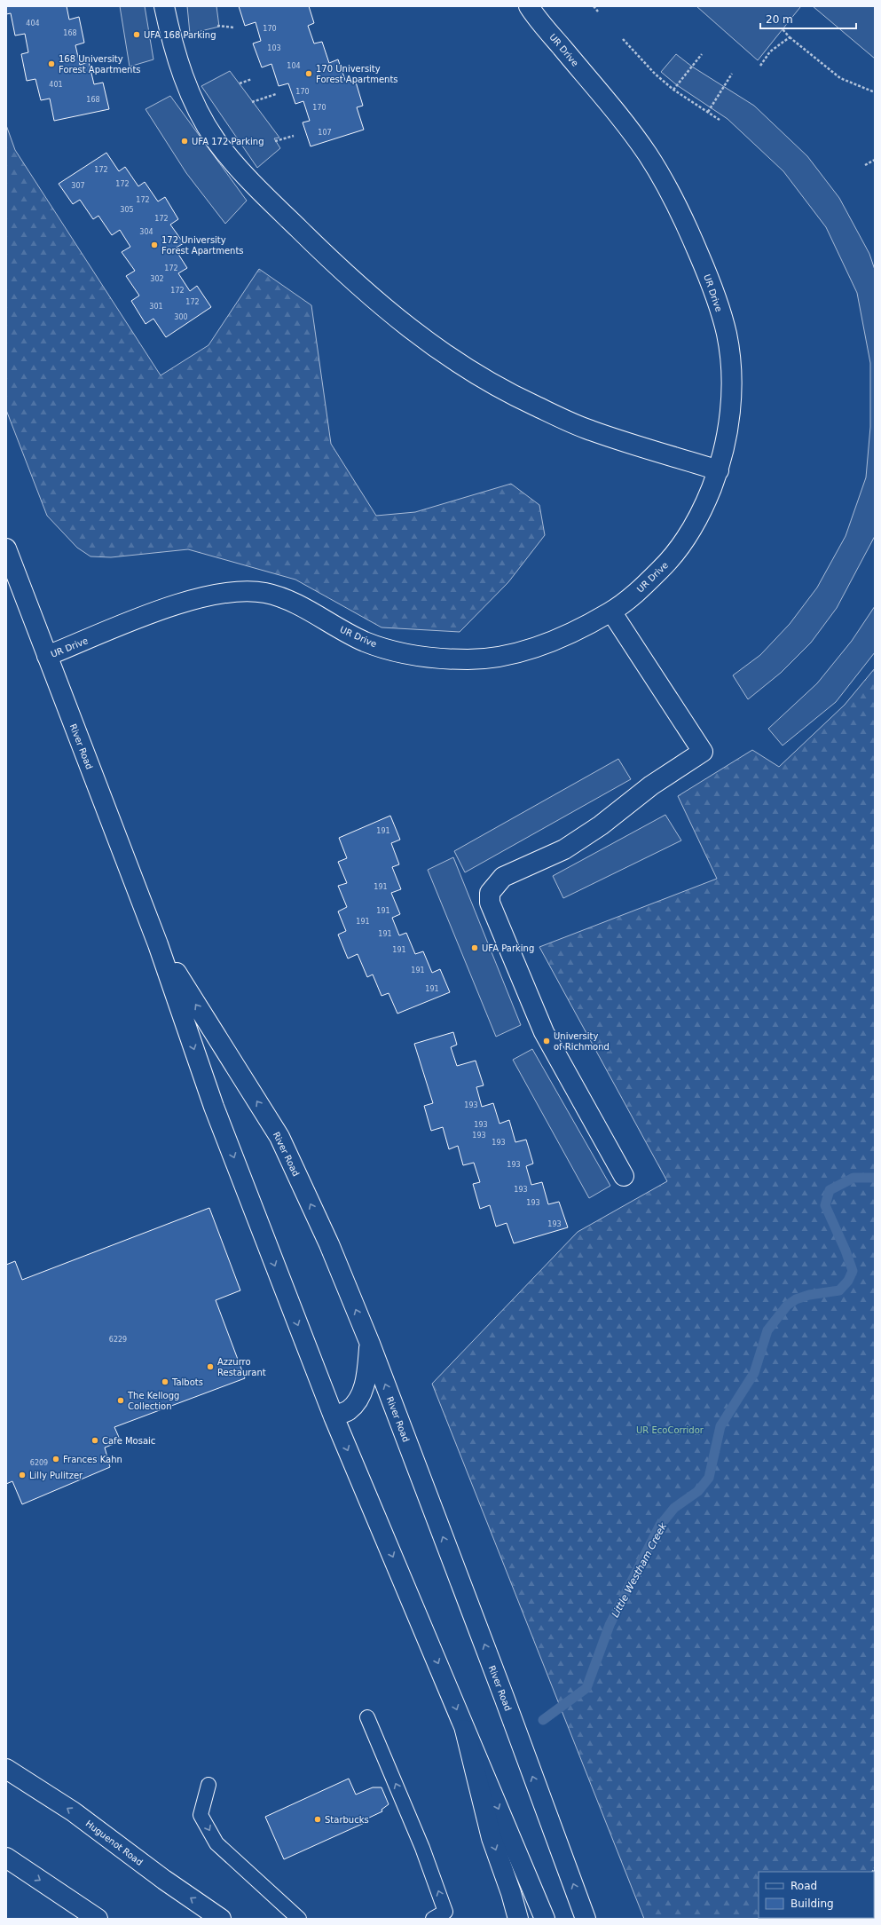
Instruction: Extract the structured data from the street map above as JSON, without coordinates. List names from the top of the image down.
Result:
{
  "streets": {
    "main road": ["UR Drive", "River Road", "Huguenot Road"]
  },
  "crossings": [
    ["UR Drive", "River Road"]
  ],
  "water": ["Little Westham Creek"],
  "parks": ["UR EcoCorridor"],
  "places": [
    "UFA 168 Parking",
    "168 University Forest Apartments",
    "170 University Forest Apartments",
    "UFA 172 Parking",
    "172 University Forest Apartments",
    "UFA Parking",
    "University of Richmond",
    "Azzurro Restaurant",
    "Talbots",
    "The Kellogg Collection",
    "Cafe Mosaic",
    "Frances Kahn",
    "Lilly Pulitzer",
    "Starbucks"
  ],
  "house_numbers": [
    "404",
    "170",
    "168",
    "103",
    "104",
    "401",
    "170",
    "168",
    "170",
    "107",
    "172",
    "172",
    "307",
    "172",
    "305",
    "172",
    "304",
    "172",
    "302",
    "172",
    "172",
    "301",
    "300",
    "191",
    "191",
    "191",
    "191",
    "191",
    "191",
    "191",
    "191",
    "193",
    "193",
    "193",
    "193",
    "193",
    "193",
    "193",
    "193",
    "6229",
    "6209"
  ],
  "legend": ["Road", "Building"],
  "scale_bar": "20 m"
}
